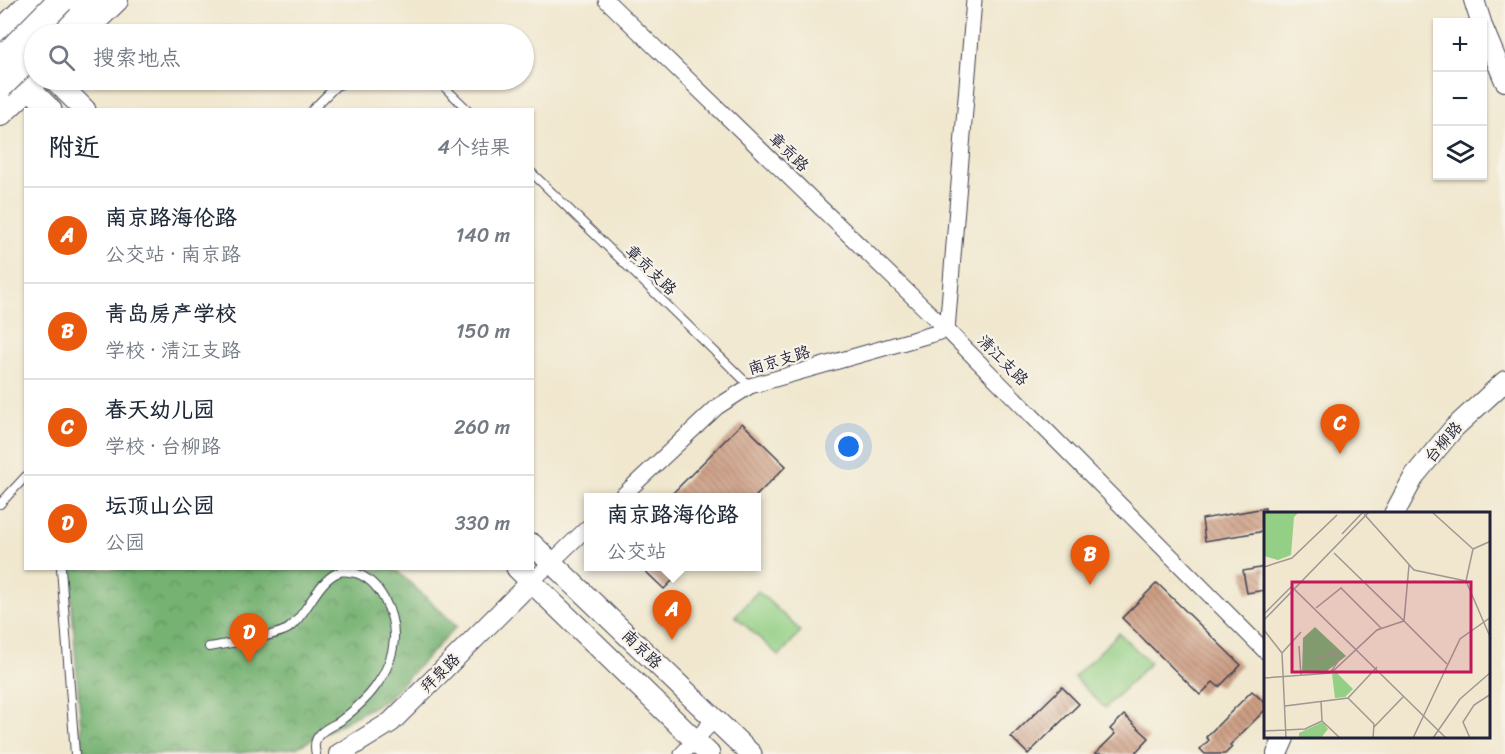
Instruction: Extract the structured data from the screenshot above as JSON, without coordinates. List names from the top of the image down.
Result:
{
  "streets": {
    "main road": ["南京路"],
    "street": [
      "章贡路",
      "南京支路",
      "清江支路",
      "台柳路",
      "拜泉路"
    ],
    "lane": ["章贡支路"]
  },
  "crossings": [
    ["章贡路", "南京支路"],
    ["章贡路", "清江支路"],
    ["章贡支路", "南京支路"],
    ["南京支路", "清江支路"],
    ["南京路", "拜泉路"]
  ],
  "page": {
    "map_buttons": ["+", "−"],
    "search": "搜索地点",
    "heading": ["附近", "4个结果"],
    "list": [
      {
        "mark": "A",
        "name": "南京路海伦路",
        "note": "公交站 · 南京路",
        "value": "140 m"
      },
      {
        "mark": "B",
        "name": "青岛房产学校",
        "note": "学校 · 清江支路",
        "value": "150 m"
      },
      {
        "mark": "C",
        "name": "春天幼儿园",
        "note": "学校 · 台柳路",
        "value": "260 m"
      },
      {
        "mark": "D",
        "name": "坛顶山公园",
        "note": "公园",
        "value": "330 m"
      }
    ],
    "pins": [
      "C",
      "B",
      "A",
      "D"
    ],
    "popup": ["南京路海伦路", "公交站"]
  }
}
